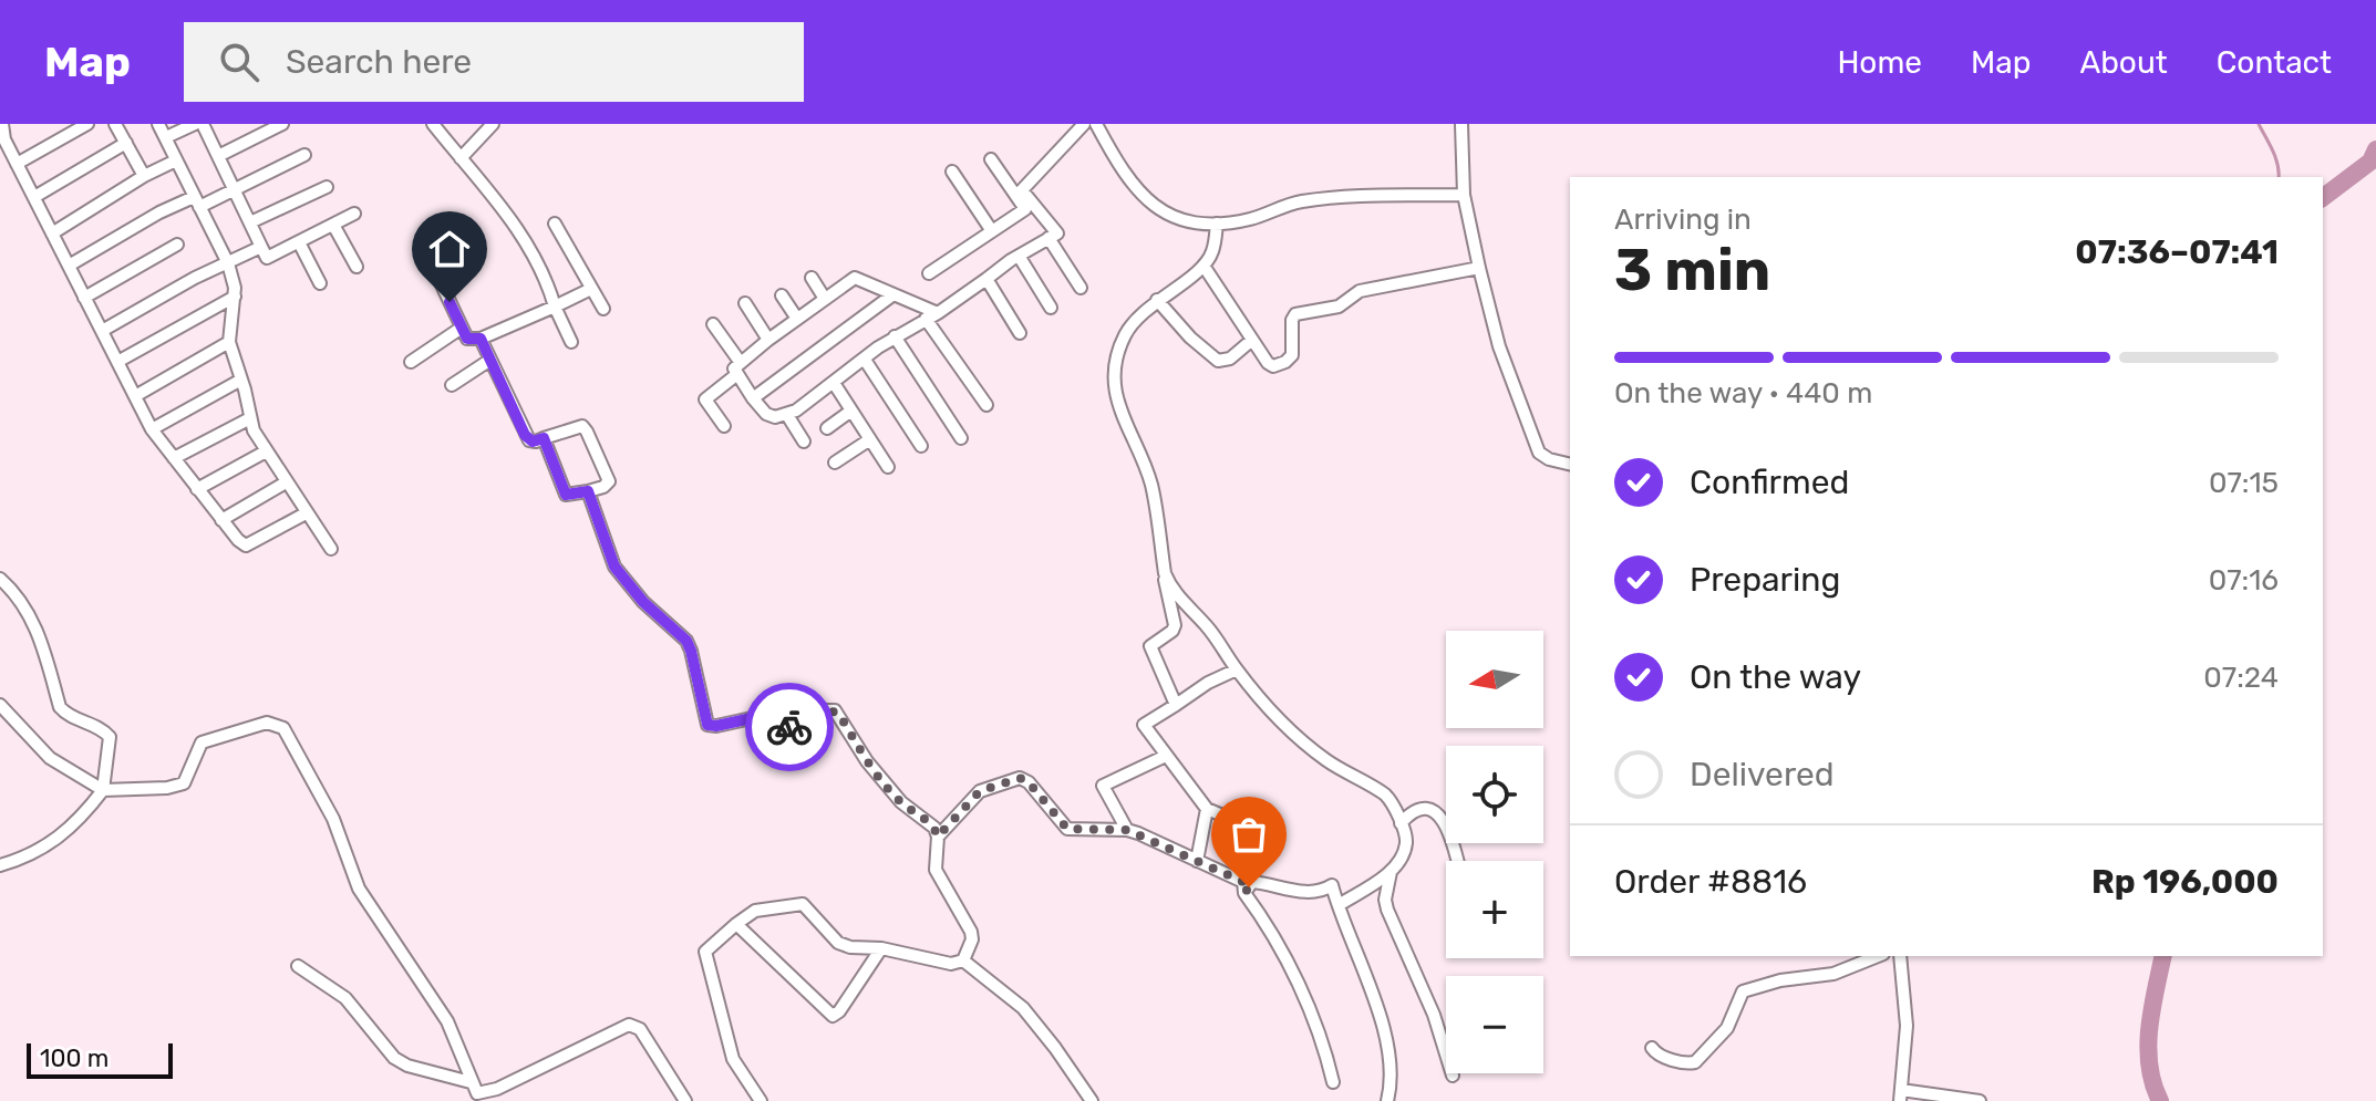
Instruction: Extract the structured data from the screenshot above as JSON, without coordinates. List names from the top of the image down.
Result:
{
  "scale_bar": "100 m",
  "north": "left",
  "page": {
    "header": "Map",
    "search": "Search here",
    "nav": [
      "Home",
      "Map",
      "About",
      "Contact"
    ],
    "heading": ["3 min", "Arriving in", "07:36–07:41"],
    "panel": ["Order #8816", "Rp 196,000"],
    "bar": "On the way · 440 m",
    "list": [
      ["Confirmed", "07:15"],
      ["Preparing", "07:16"],
      ["On the way", "07:24"],
      "Delivered"
    ],
    "map_buttons": ["+", "−"],
    "scale": "100 m"
  }
}
